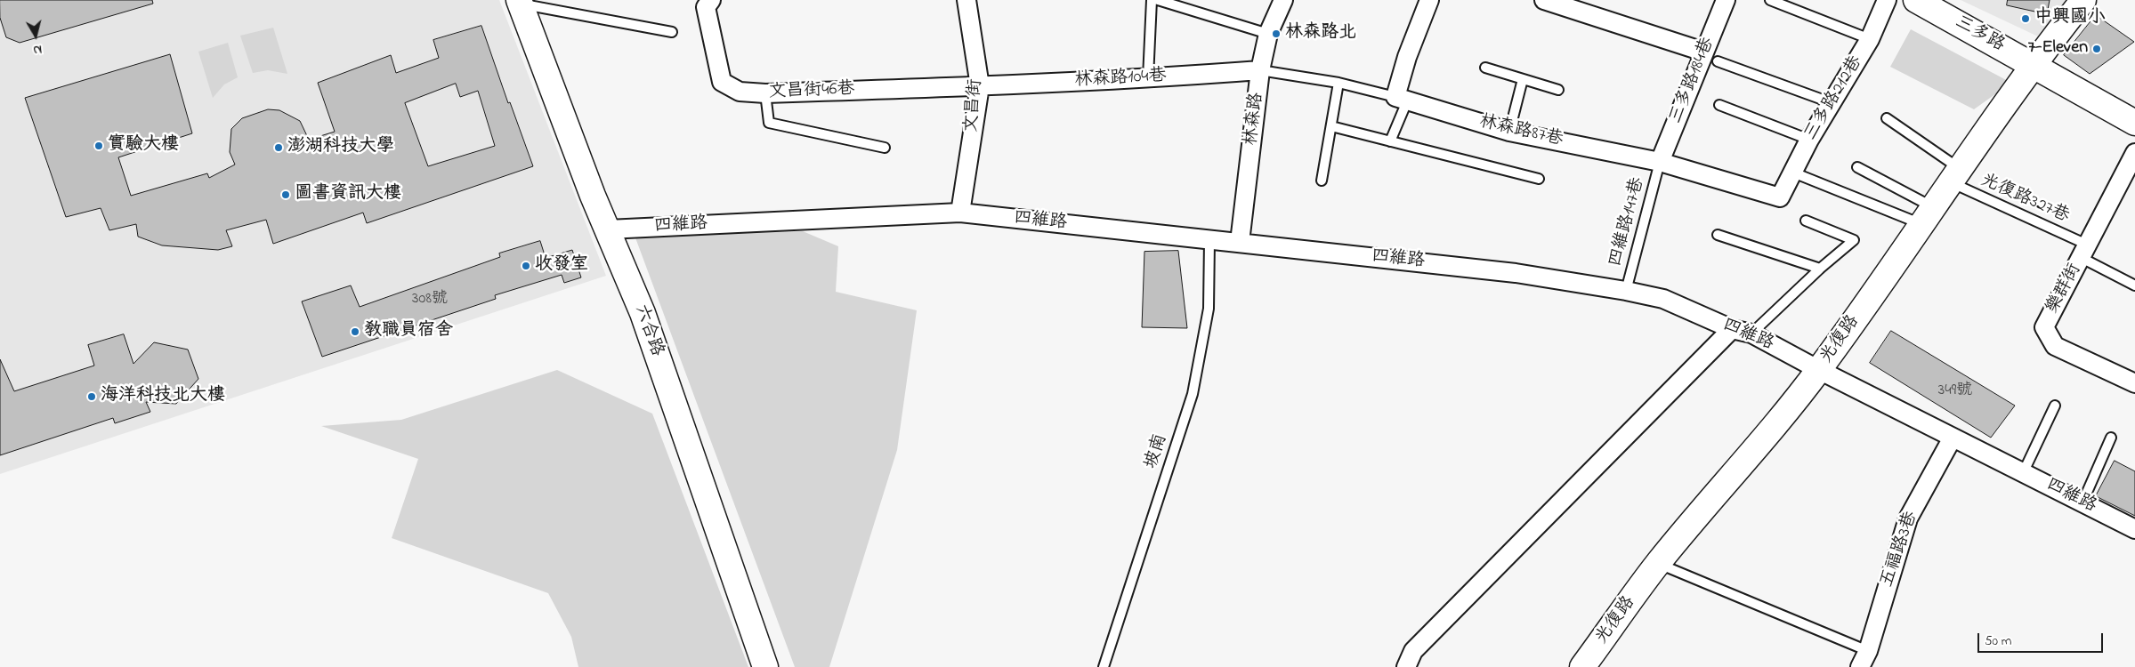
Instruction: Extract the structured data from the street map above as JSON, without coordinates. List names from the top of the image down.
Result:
{
  "streets": {
    "street": [
      "三多路",
      "林森路104巷",
      "三多路184巷",
      "文昌街46巷",
      "三多路212巷",
      "文昌街",
      "林森路",
      "林森路87巷",
      "四維路",
      "樂群街",
      "六合路",
      "光復路",
      "五福路3巷"
    ],
    "lane": ["光復路327巷", "四維路147巷", "坡南"]
  },
  "crossings": [
    ["三多路", "光復路"],
    ["林森路104巷", "文昌街46巷"],
    ["林森路104巷", "文昌街"],
    ["林森路104巷", "林森路"],
    ["林森路104巷", "林森路87巷"],
    ["三多路184巷", "林森路87巷"],
    ["三多路184巷", "四維路147巷"],
    ["文昌街46巷", "文昌街"],
    ["三多路212巷", "林森路87巷"],
    ["文昌街", "四維路"],
    ["林森路", "林森路87巷"],
    ["林森路", "四維路"],
    ["林森路87巷", "四維路147巷"],
    ["光復路327巷", "樂群街"],
    ["光復路327巷", "光復路"],
    ["四維路", "四維路147巷"],
    ["四維路", "六合路"],
    ["四維路", "光復路"],
    ["四維路", "坡南"],
    ["四維路", "五福路3巷"]
  ],
  "places": [
    "中興國小",
    "林森路北",
    "7-Eleven",
    "實驗大樓",
    "澎湖科技大學",
    "圖書資訊大樓",
    "收發室",
    "教職員宿舍",
    "海洋科技北大樓"
  ],
  "house_numbers": ["308號", "349號"],
  "scale_bar": "50 m",
  "north": "bottom"
}
